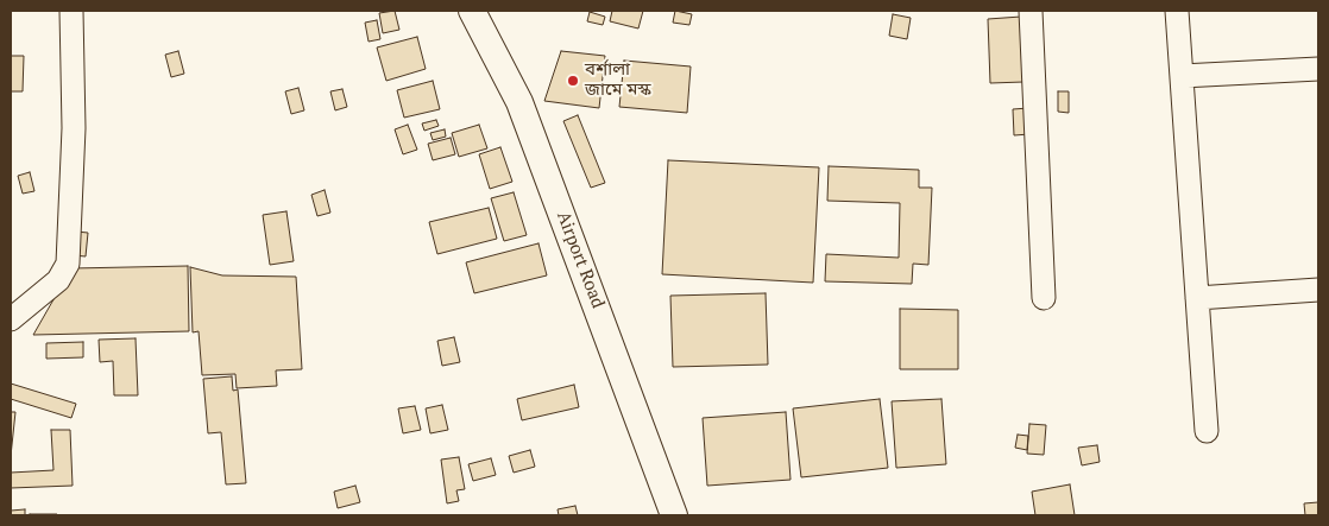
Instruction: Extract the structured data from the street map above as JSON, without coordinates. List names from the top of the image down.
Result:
{
  "streets": {
    "main road": ["Airport Road"]
  },
  "places": ["বর্শালা জামে মস্ক"]
}
